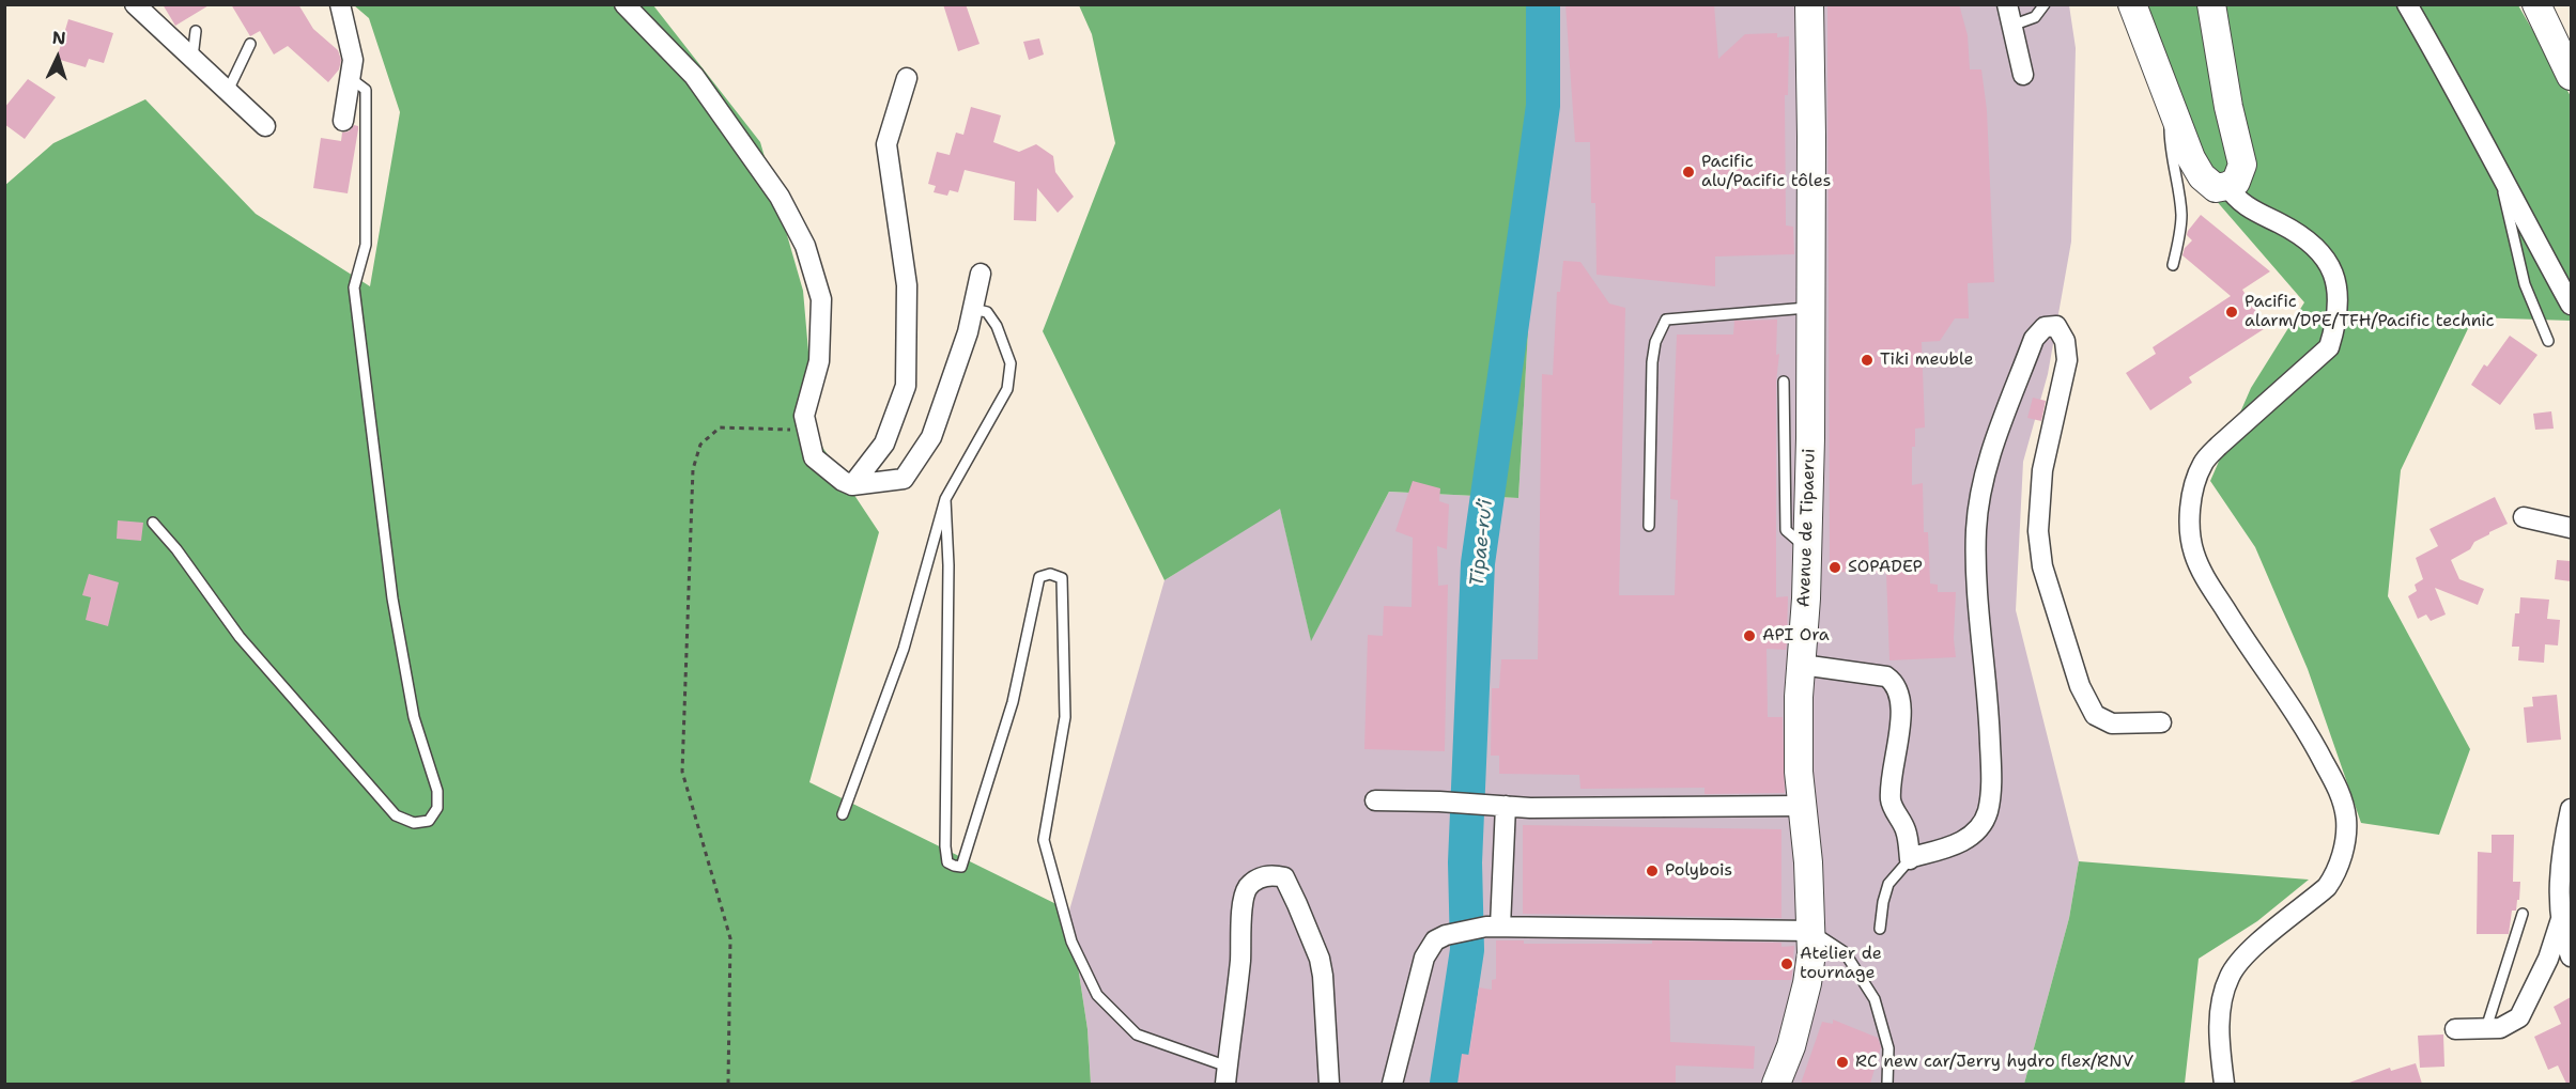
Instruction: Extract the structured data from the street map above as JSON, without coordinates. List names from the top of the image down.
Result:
{
  "streets": {
    "main road": ["Avenue de Tipaerui"]
  },
  "water": ["Tipae-ru’i"],
  "places": [
    "Pacific alu/Pacific tôles",
    "Pacific alarm/DPE/TFH/Pacific technic",
    "Tiki meuble",
    "SOPADEP",
    "API Ora",
    "Polybois",
    "Atelier de tournage",
    "RC new car/Jerry hydro flex/RNV"
  ],
  "north": "top"
}
